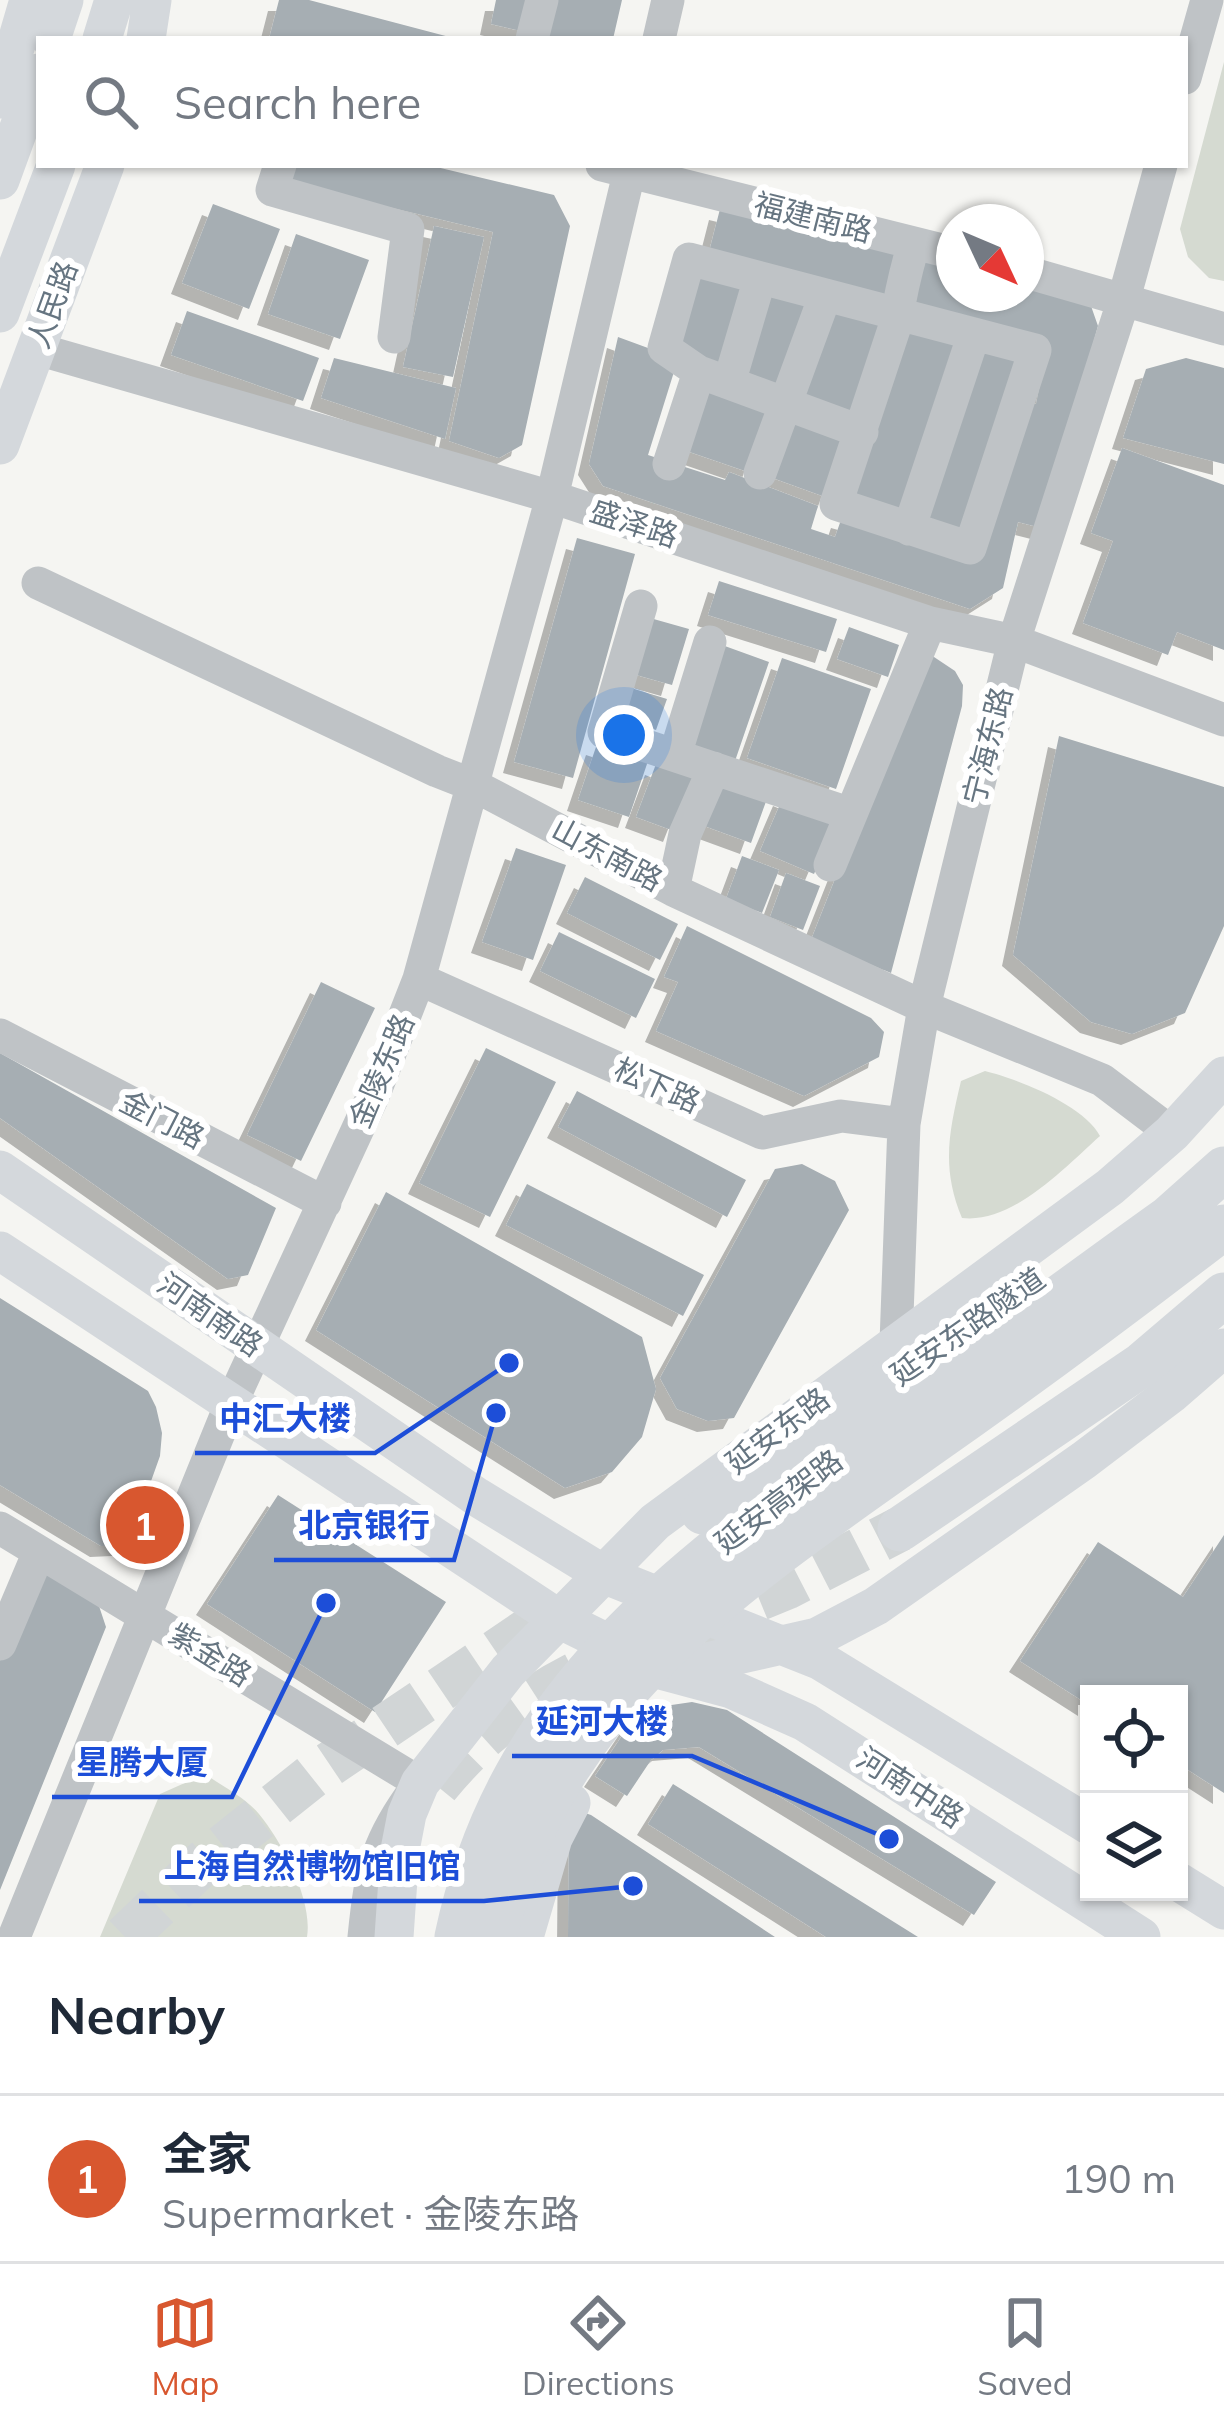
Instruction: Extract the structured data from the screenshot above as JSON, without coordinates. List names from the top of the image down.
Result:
{
  "streets": {
    "highway": ["延安东路隧道", "延安高架路"],
    "main road": [
      "人民路",
      "河南南路",
      "延安东路",
      "河南中路"
    ],
    "street": [
      "福建南路",
      "盛泽路",
      "宁海东路",
      "山东南路",
      "金陵东路",
      "松下路",
      "金门路",
      "紫金路"
    ]
  },
  "crossings": [
    ["人民路", "盛泽路"],
    ["盛泽路", "宁海东路"],
    ["盛泽路", "金陵东路"],
    ["宁海东路", "山东南路"],
    ["宁海东路", "松下路"],
    ["宁海东路", "延安东路"],
    ["山东南路", "金陵东路"],
    ["山东南路", "延安东路"],
    ["金陵东路", "松下路"],
    ["金陵东路", "金门路"],
    ["金陵东路", "河南南路"],
    ["金陵东路", "紫金路"],
    ["河南南路", "延安东路"],
    ["河南南路", "河南中路"],
    ["延安东路", "紫金路"],
    ["延安东路", "河南中路"]
  ],
  "places": [
    "中汇大楼",
    "北京银行",
    "星腾大厦",
    "延河大楼",
    "上海自然博物馆旧馆"
  ],
  "north": "bottom right",
  "page": {
    "search": "Search here",
    "pins": "1",
    "heading": "Nearby",
    "list": [
      {
        "mark": "1",
        "name": "全家",
        "note": "Supermarket · 金陵东路",
        "value": "190 m"
      }
    ],
    "nav": ["Map", "Directions", "Saved"]
  }
}
